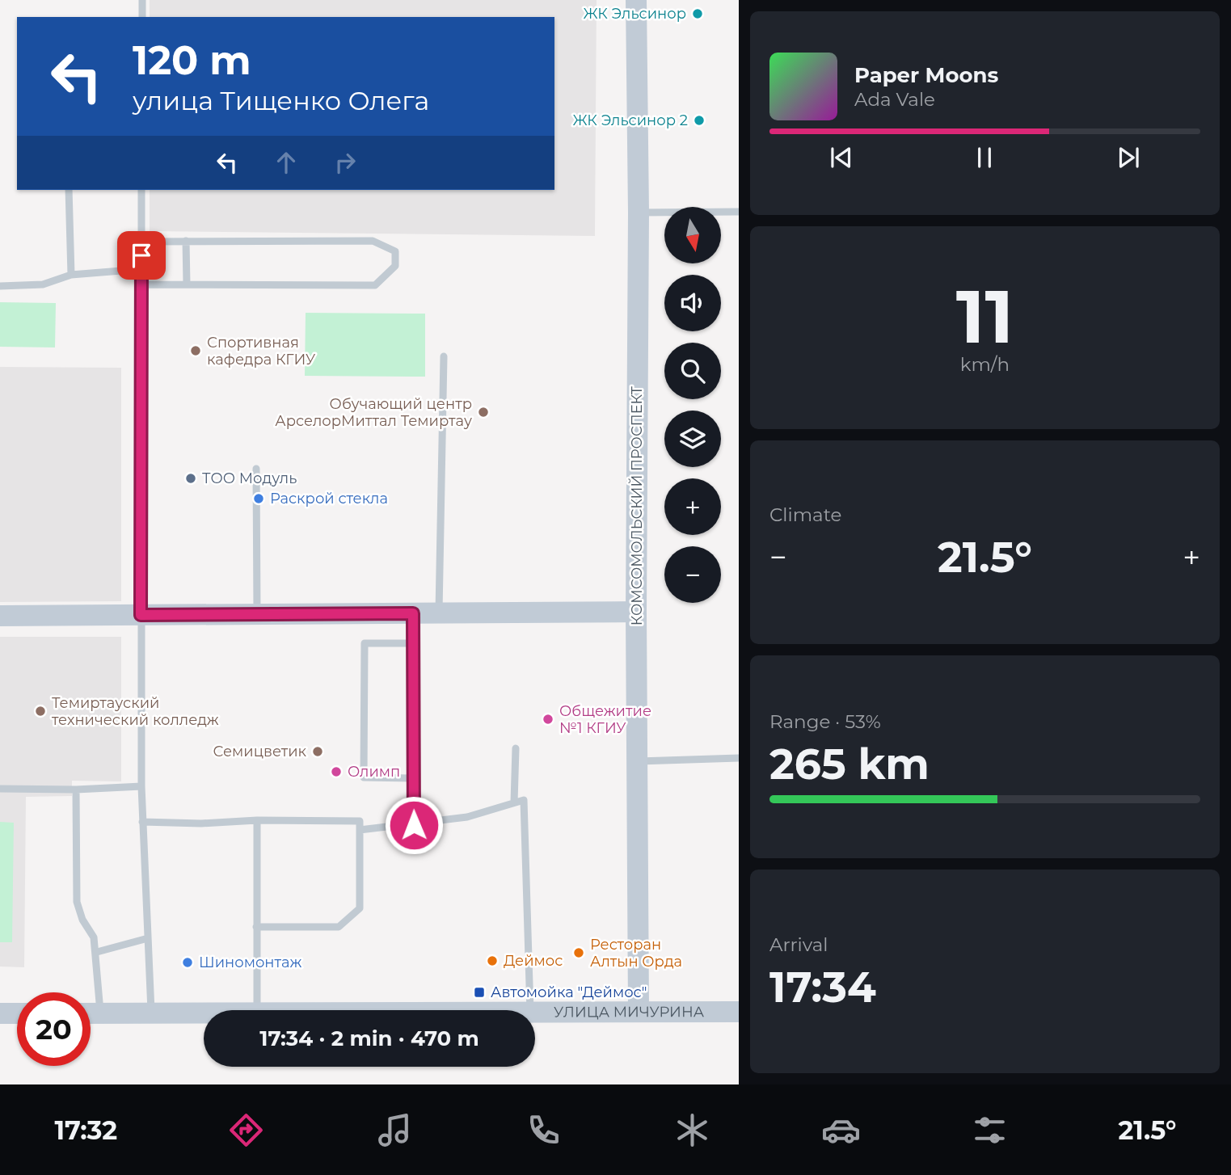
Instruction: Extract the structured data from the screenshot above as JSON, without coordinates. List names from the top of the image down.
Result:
{
  "streets": {
    "street": ["КОМСОМОЛЬСКИЙ ПРОСПЕКТ", "УЛИЦА МИЧУРИНА"]
  },
  "crossings": [
    ["КОМСОМОЛЬСКИЙ ПРОСПЕКТ", "УЛИЦА МИЧУРИНА"]
  ],
  "places": {
    "other": [
      "ЖК Эльсинор",
      "ЖК Эльсинор 2",
      "Спортивная кафедра КГИУ",
      "Обучающий центр АрселорМиттал Темиртау",
      "ТОО Модуль",
      "Раскрой стекла",
      "Темиртауский технический колледж",
      "Общежитие №1 КГИУ",
      "Семицветик",
      "Олимп",
      "Ресторан Алтын Орда",
      "Деймос",
      "Шиномонтаж"
    ],
    "transit": ["Автомойка \"Деймос\""]
  },
  "north": "bottom",
  "page": {
    "turn": ["120 m", "улица Тищенко Олега"],
    "song": ["Paper Moons", "Ada Vale"],
    "map_buttons": ["+", "−"],
    "tile": [
      ["11", "km/h"],
      "Climate",
      ["Range · 53%", "265 km"],
      ["Arrival", "17:34"]
    ],
    "heat": ["−", "21.5°", "+"],
    "limit": "20",
    "trip": "17:34 · 2 min · 470 m",
    "tabs": ["17:32", "21.5°"]
  }
}
